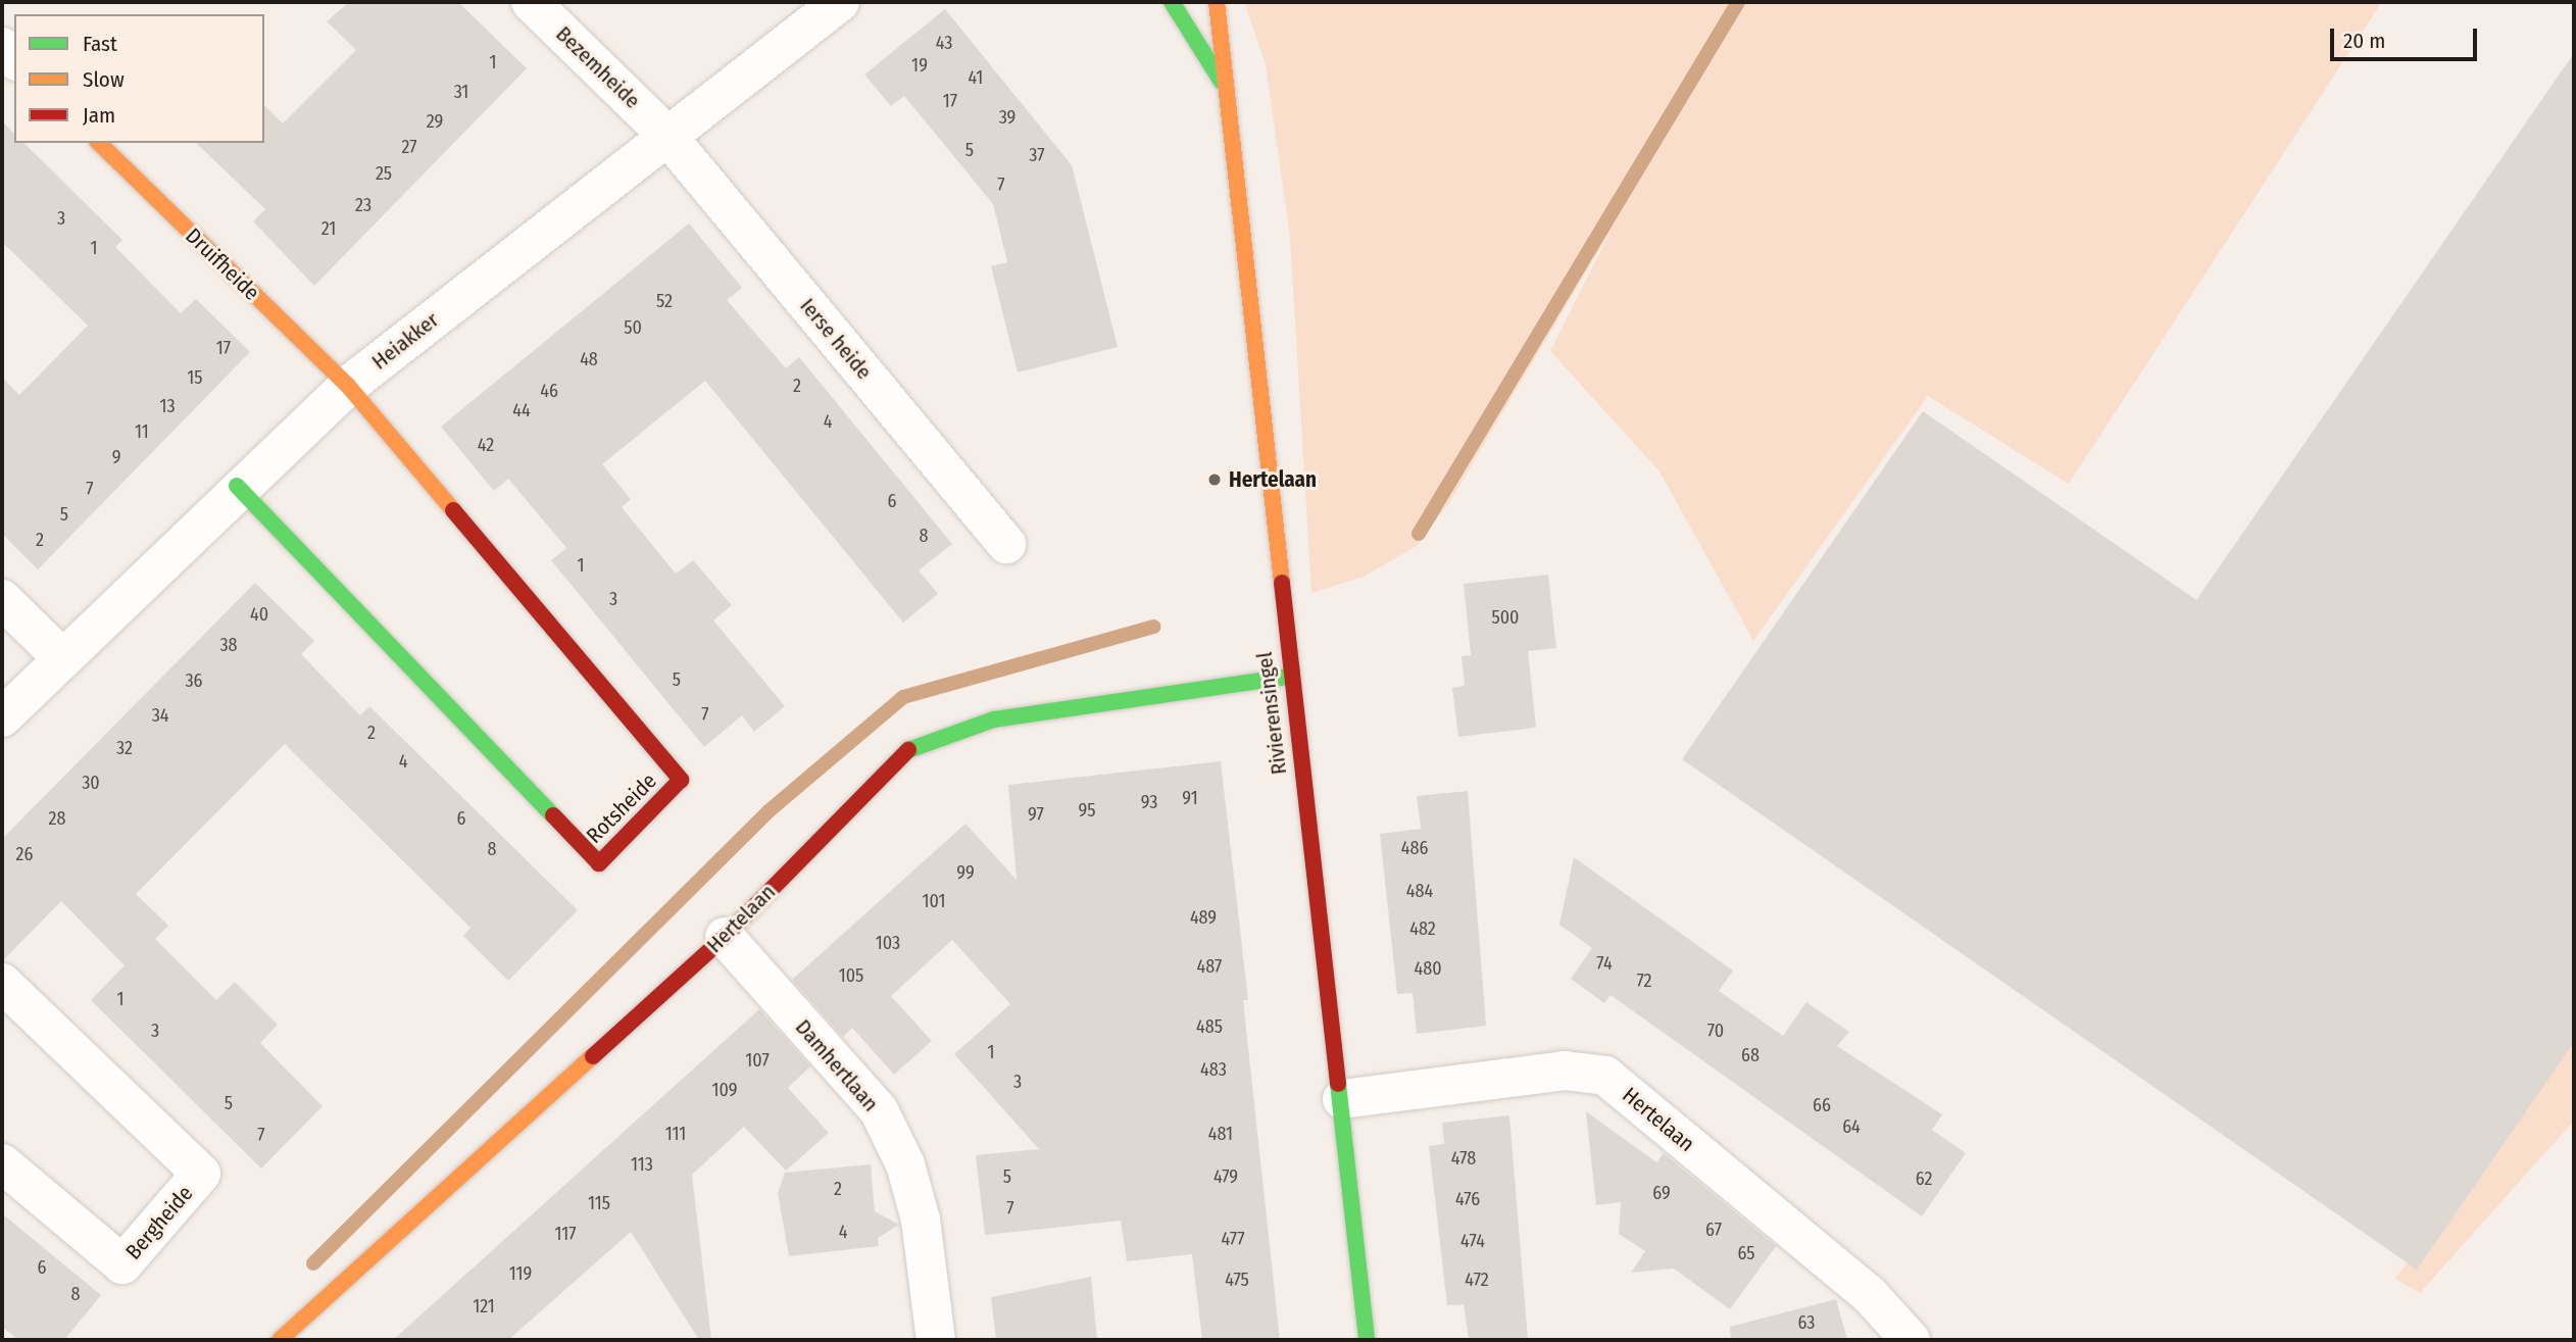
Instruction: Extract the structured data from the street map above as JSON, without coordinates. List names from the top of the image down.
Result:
{
  "streets": {
    "street": [
      "Bezemheide",
      "Druifheide",
      "Ierse heide",
      "Heiakker",
      "Rivierensingel",
      "Rotsheide",
      "Hertelaan",
      "Damhertlaan",
      "Bergheide"
    ]
  },
  "crossings": [
    ["Bezemheide", "Ierse heide"],
    ["Bezemheide", "Heiakker"],
    ["Druifheide", "Heiakker"],
    ["Druifheide", "Rotsheide"],
    ["Ierse heide", "Heiakker"],
    ["Heiakker", "Rotsheide"],
    ["Rivierensingel", "Hertelaan"],
    ["Hertelaan", "Damhertlaan"]
  ],
  "places": ["Hertelaan"],
  "house_numbers": [
    "43",
    "1",
    "19",
    "41",
    "31",
    "17",
    "39",
    "29",
    "27",
    "5",
    "37",
    "25",
    "7",
    "23",
    "3",
    "21",
    "1",
    "52",
    "50",
    "17",
    "48",
    "15",
    "2",
    "46",
    "13",
    "44",
    "4",
    "11",
    "42",
    "9",
    "7",
    "6",
    "5",
    "8",
    "2",
    "1",
    "3",
    "40",
    "500",
    "38",
    "5",
    "36",
    "7",
    "34",
    "2",
    "32",
    "4",
    "30",
    "91",
    "93",
    "95",
    "97",
    "28",
    "6",
    "486",
    "8",
    "26",
    "99",
    "484",
    "101",
    "489",
    "482",
    "103",
    "74",
    "487",
    "480",
    "105",
    "72",
    "1",
    "485",
    "3",
    "70",
    "1",
    "68",
    "107",
    "483",
    "3",
    "109",
    "5",
    "66",
    "64",
    "111",
    "481",
    "7",
    "478",
    "113",
    "5",
    "479",
    "62",
    "2",
    "69",
    "476",
    "115",
    "7",
    "67",
    "4",
    "117",
    "477",
    "474",
    "65",
    "6",
    "119",
    "475",
    "472",
    "8",
    "121",
    "63"
  ],
  "legend": ["Fast", "Slow", "Jam"],
  "scale_bar": "20 m"
}
